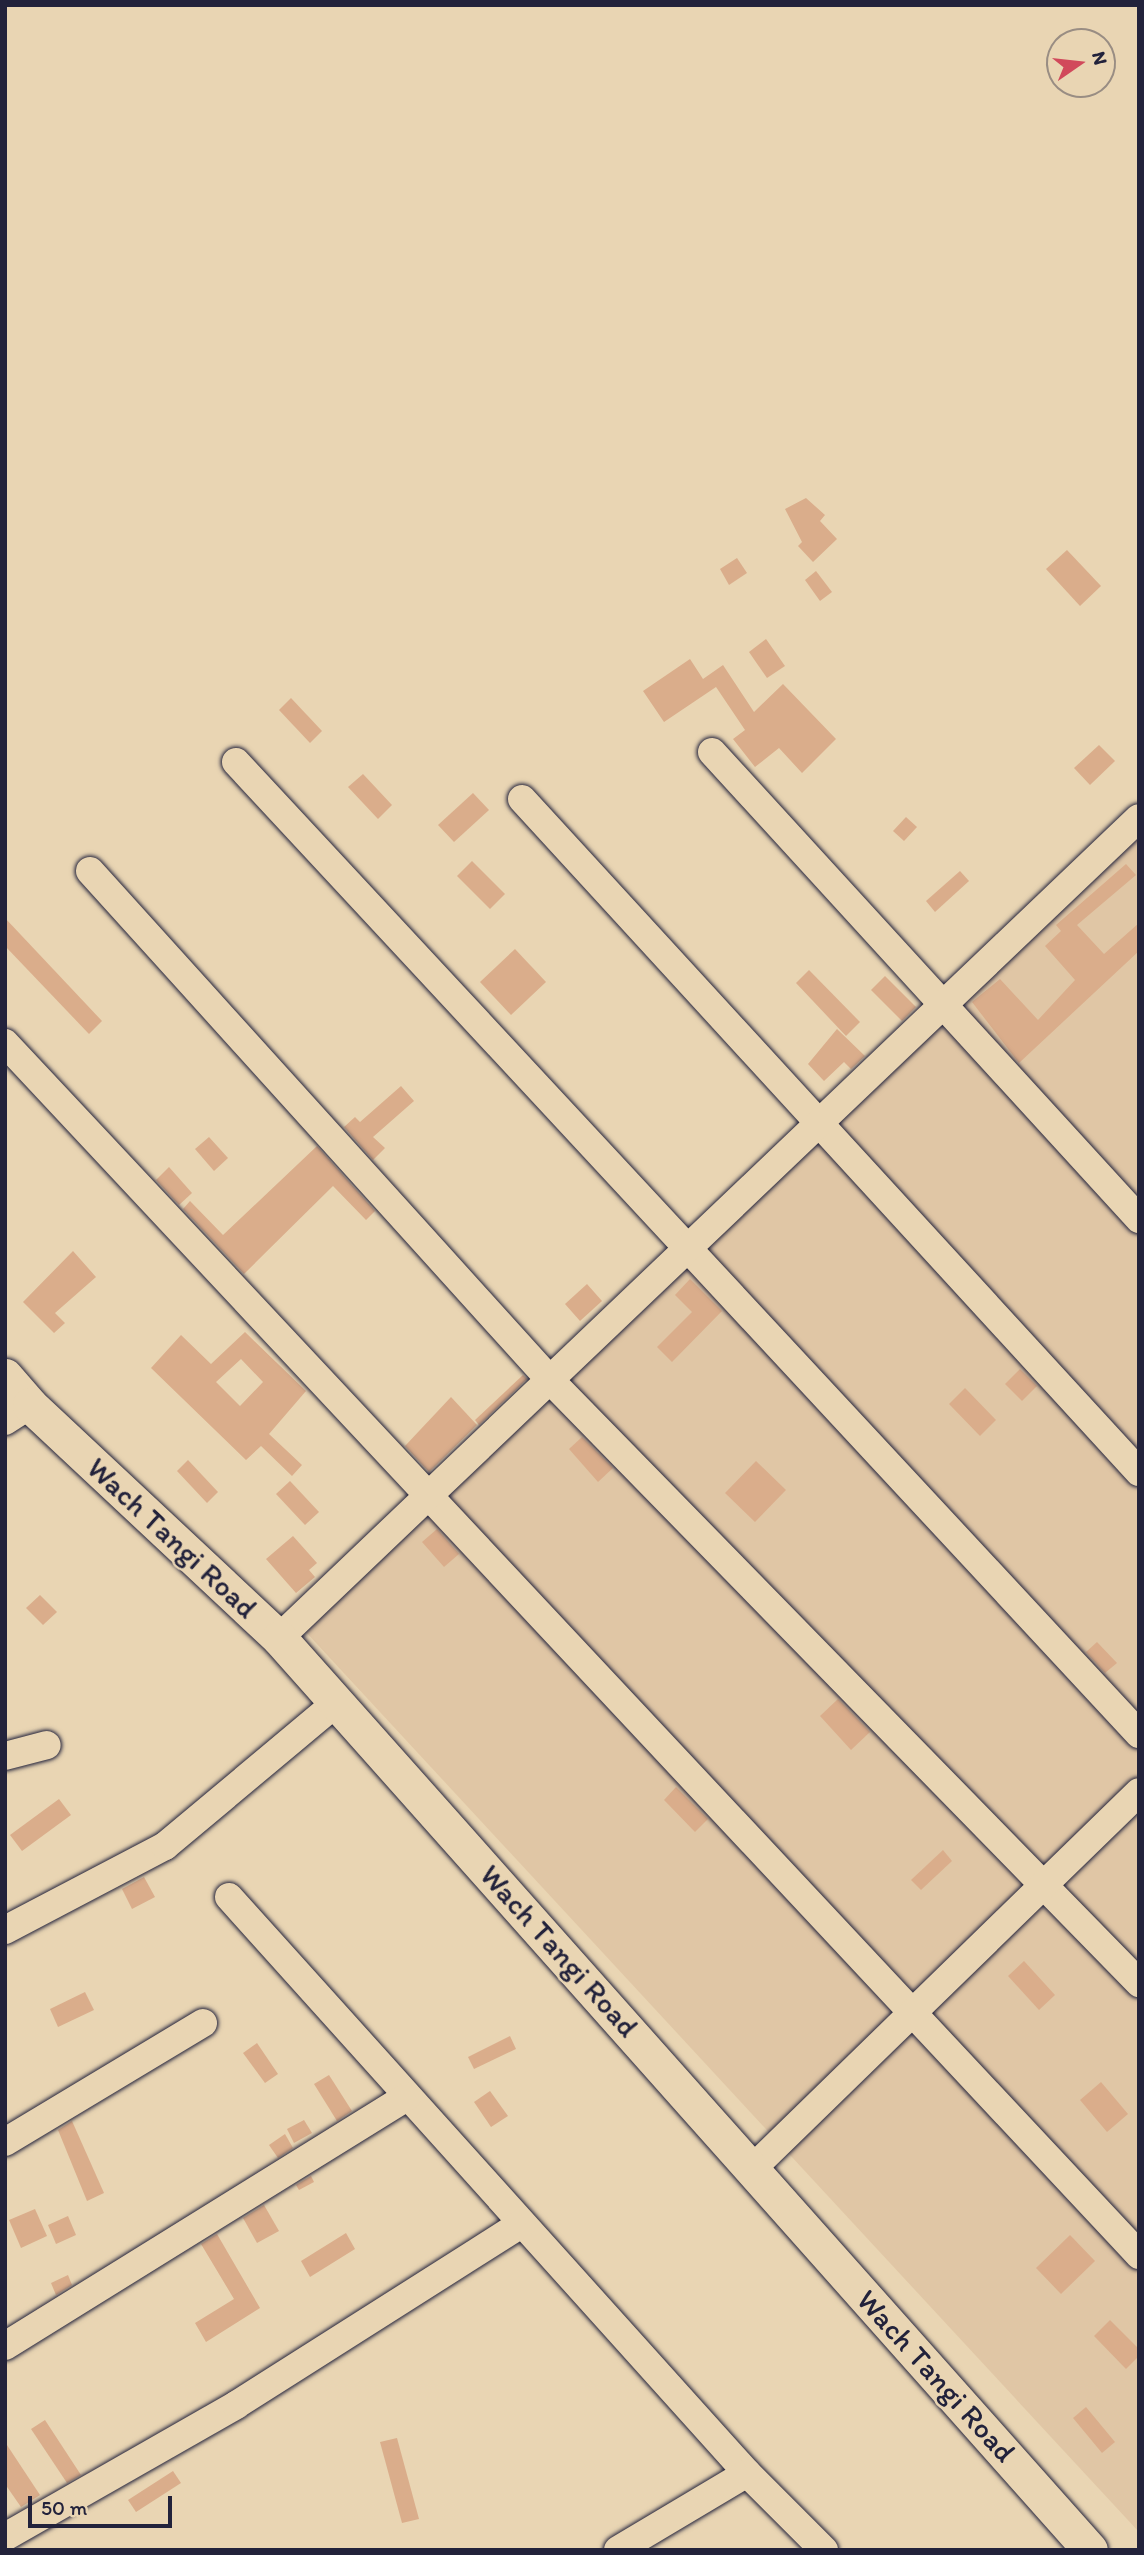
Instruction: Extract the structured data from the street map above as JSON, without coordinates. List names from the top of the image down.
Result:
{
  "streets": {
    "main road": ["Wach Tangi Road"]
  },
  "scale_bar": "50 m",
  "north": "right"
}
